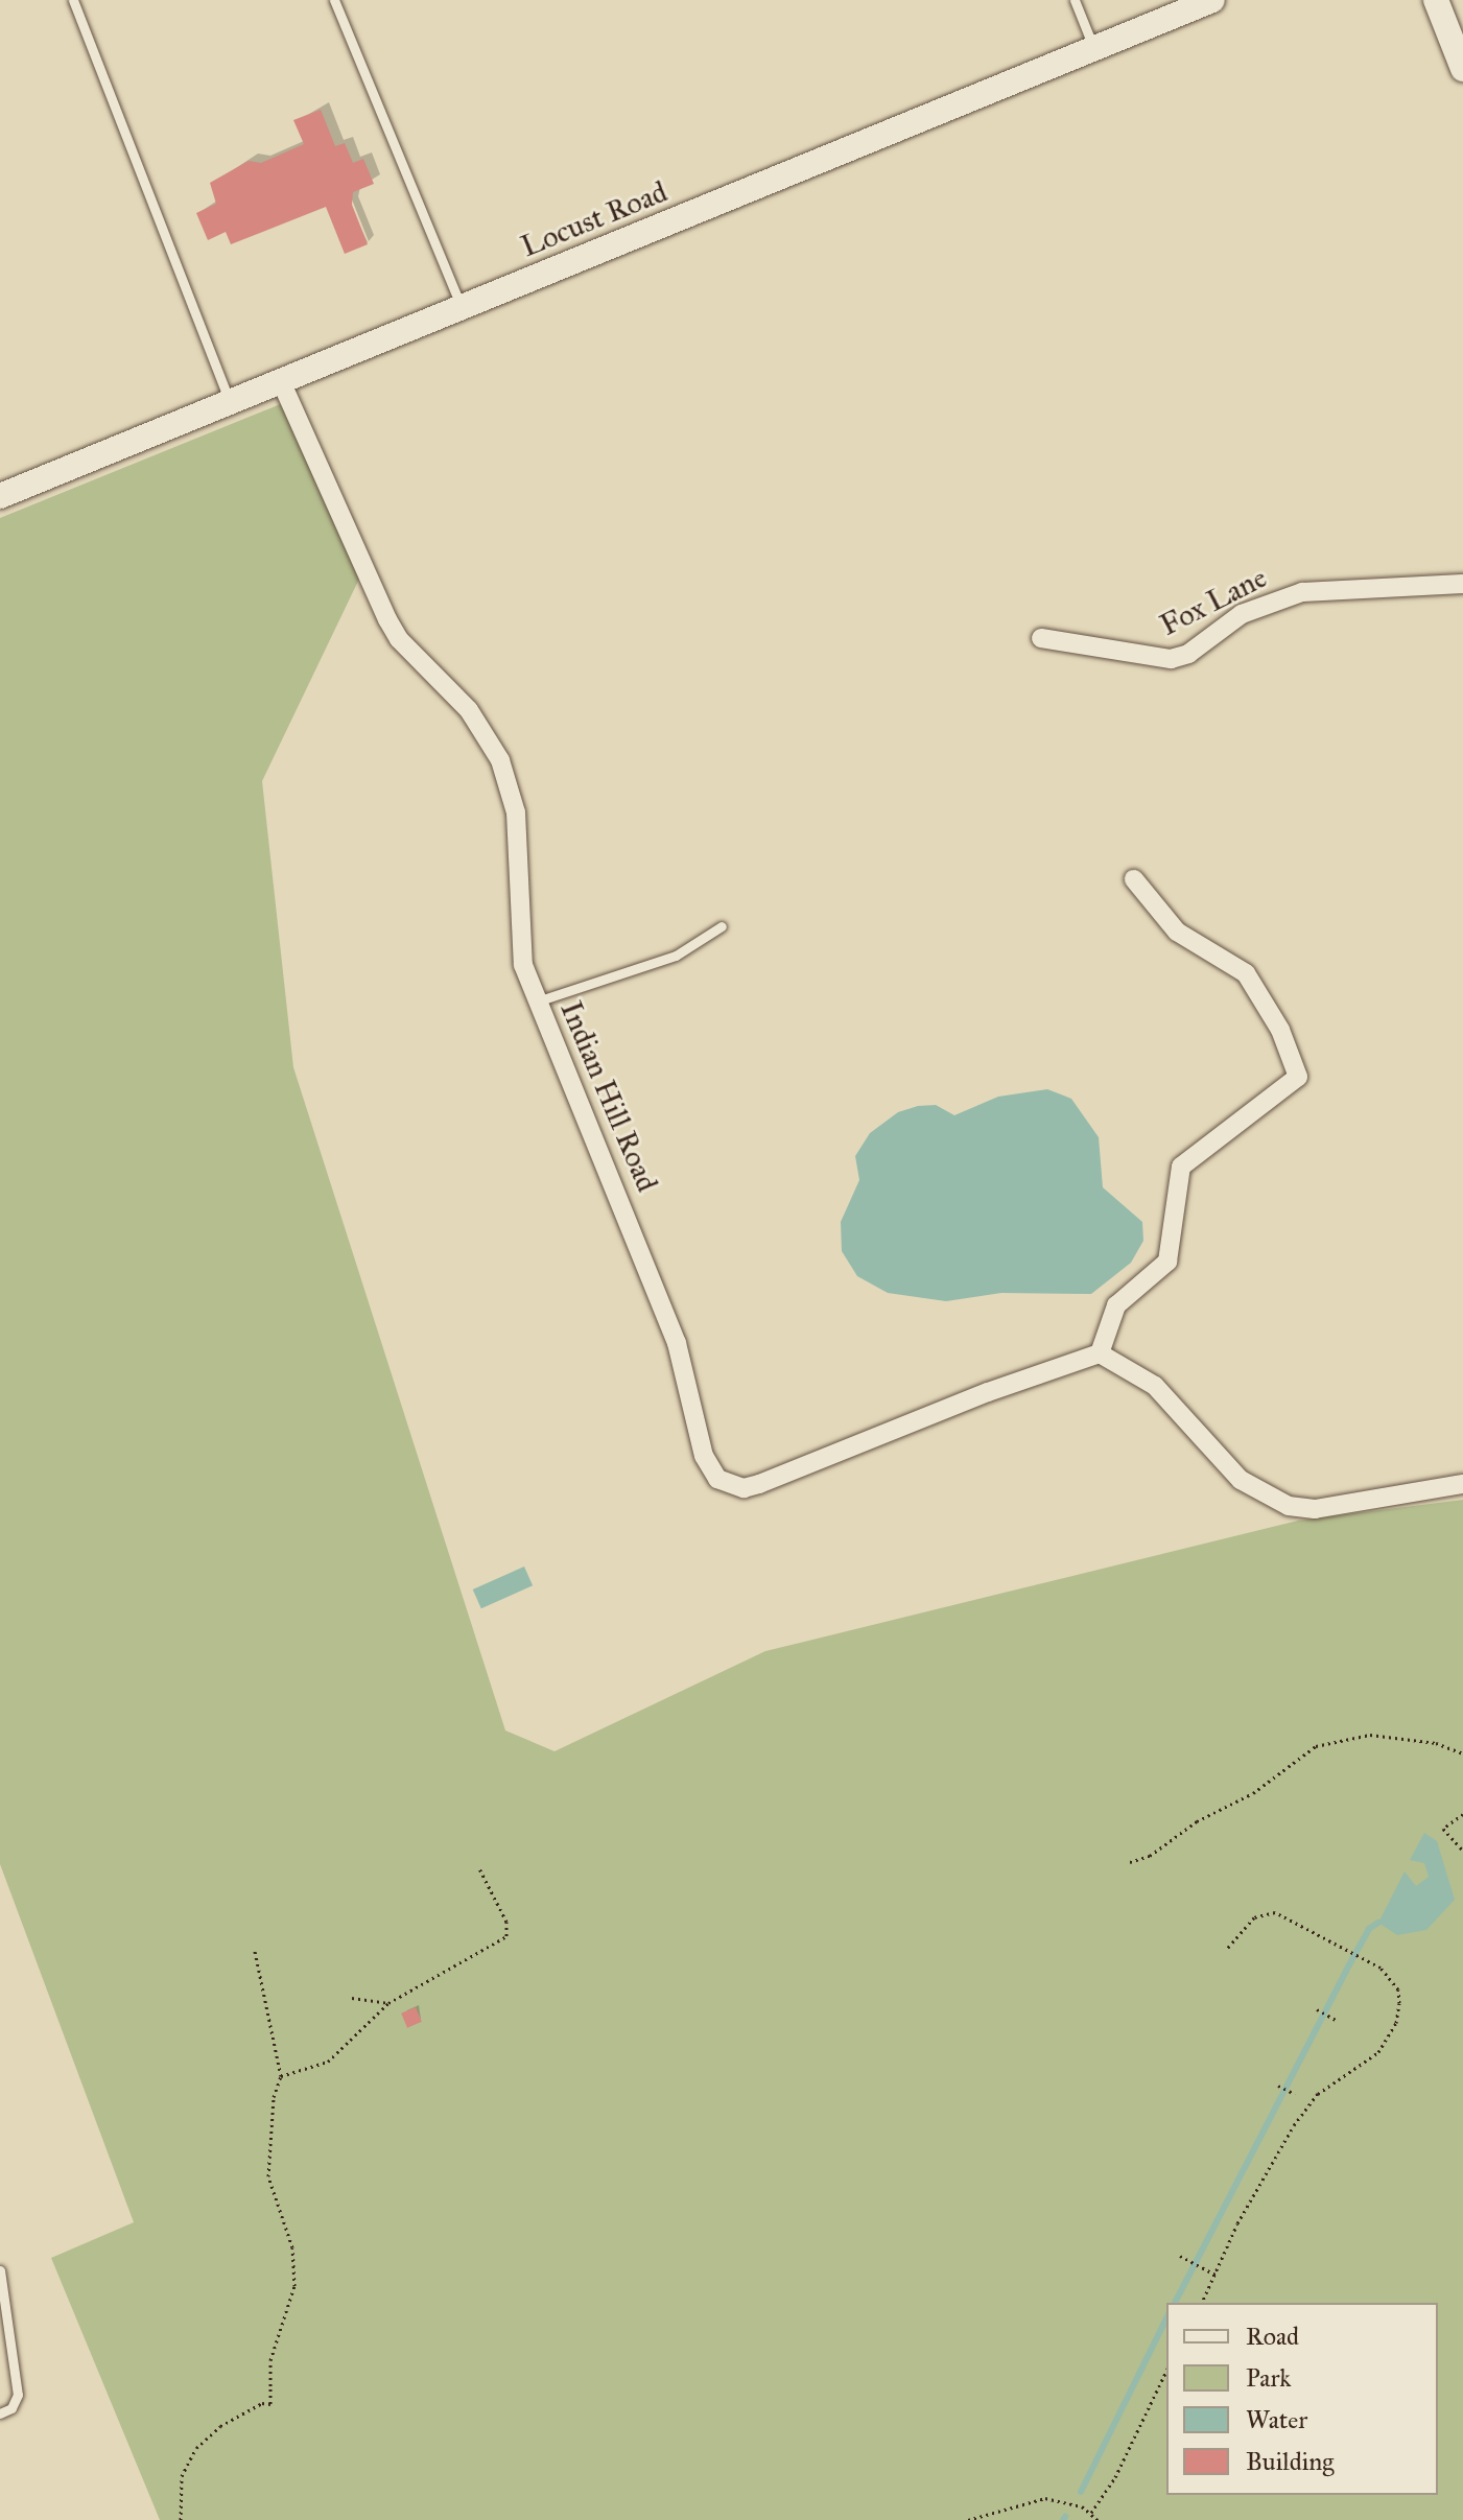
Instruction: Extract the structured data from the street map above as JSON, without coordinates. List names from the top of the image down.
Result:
{
  "streets": {
    "street": ["Locust Road", "Fox Lane", "Indian Hill Road"]
  },
  "crossings": [
    ["Locust Road", "Indian Hill Road"]
  ],
  "legend": [
    "Road",
    "Park",
    "Water",
    "Building"
  ]
}
